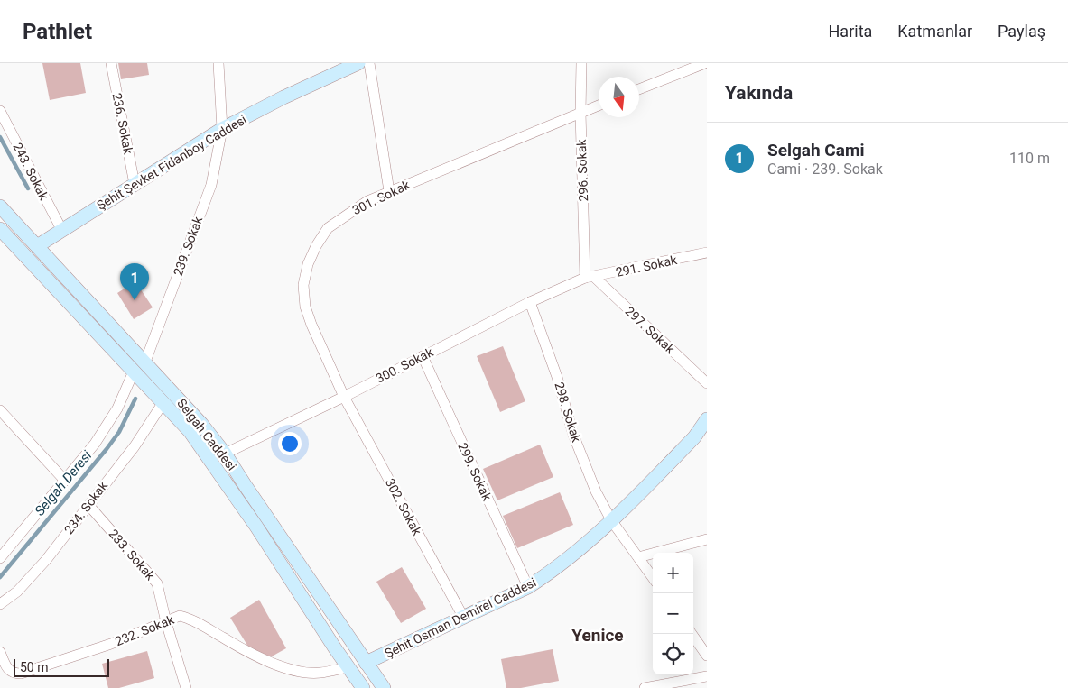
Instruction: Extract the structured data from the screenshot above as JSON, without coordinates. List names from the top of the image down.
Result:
{
  "streets": {
    "main road": ["Şehit Şevket Fidanboy Caddesi", "Selgah Caddesi", "Şehit Osman Demirel Caddesi"],
    "street": [
      "236. Sokak",
      "296. Sokak",
      "243. Sokak",
      "301. Sokak",
      "239. Sokak",
      "291. Sokak",
      "297. Sokak",
      "300. Sokak",
      "298. Sokak",
      "299. Sokak",
      "302. Sokak",
      "234. Sokak",
      "233. Sokak",
      "232. Sokak"
    ]
  },
  "crossings": [
    ["236. Sokak", "Şehit Şevket Fidanboy Caddesi"],
    ["Şehit Şevket Fidanboy Caddesi", "243. Sokak"],
    ["Şehit Şevket Fidanboy Caddesi", "239. Sokak"],
    ["Şehit Şevket Fidanboy Caddesi", "Selgah Caddesi"],
    ["296. Sokak", "301. Sokak"],
    ["296. Sokak", "291. Sokak"],
    ["296. Sokak", "297. Sokak"],
    ["296. Sokak", "300. Sokak"],
    ["301. Sokak", "300. Sokak"],
    ["301. Sokak", "302. Sokak"],
    ["239. Sokak", "Selgah Caddesi"],
    ["291. Sokak", "297. Sokak"],
    ["291. Sokak", "300. Sokak"],
    ["297. Sokak", "300. Sokak"],
    ["300. Sokak", "298. Sokak"],
    ["300. Sokak", "Selgah Caddesi"],
    ["300. Sokak", "299. Sokak"],
    ["300. Sokak", "302. Sokak"],
    ["298. Sokak", "Şehit Osman Demirel Caddesi"],
    ["Selgah Caddesi", "234. Sokak"],
    ["Selgah Caddesi", "Şehit Osman Demirel Caddesi"],
    ["Selgah Caddesi", "232. Sokak"],
    ["299. Sokak", "Şehit Osman Demirel Caddesi"],
    ["302. Sokak", "Şehit Osman Demirel Caddesi"],
    ["234. Sokak", "233. Sokak"],
    ["233. Sokak", "232. Sokak"]
  ],
  "districts": ["Yenice"],
  "water": ["Selgah Deresi"],
  "scale_bar": "50 m",
  "north": "bottom",
  "page": {
    "header": "Pathlet",
    "nav": ["Harita", "Katmanlar", "Paylaş"],
    "heading": "Yakında",
    "list": [
      {
        "mark": "1",
        "name": "Selgah Cami",
        "note": "Cami · 239. Sokak",
        "value": "110 m"
      }
    ],
    "pins": "1",
    "map_buttons": ["+", "−"],
    "scale": "50 m"
  }
}
